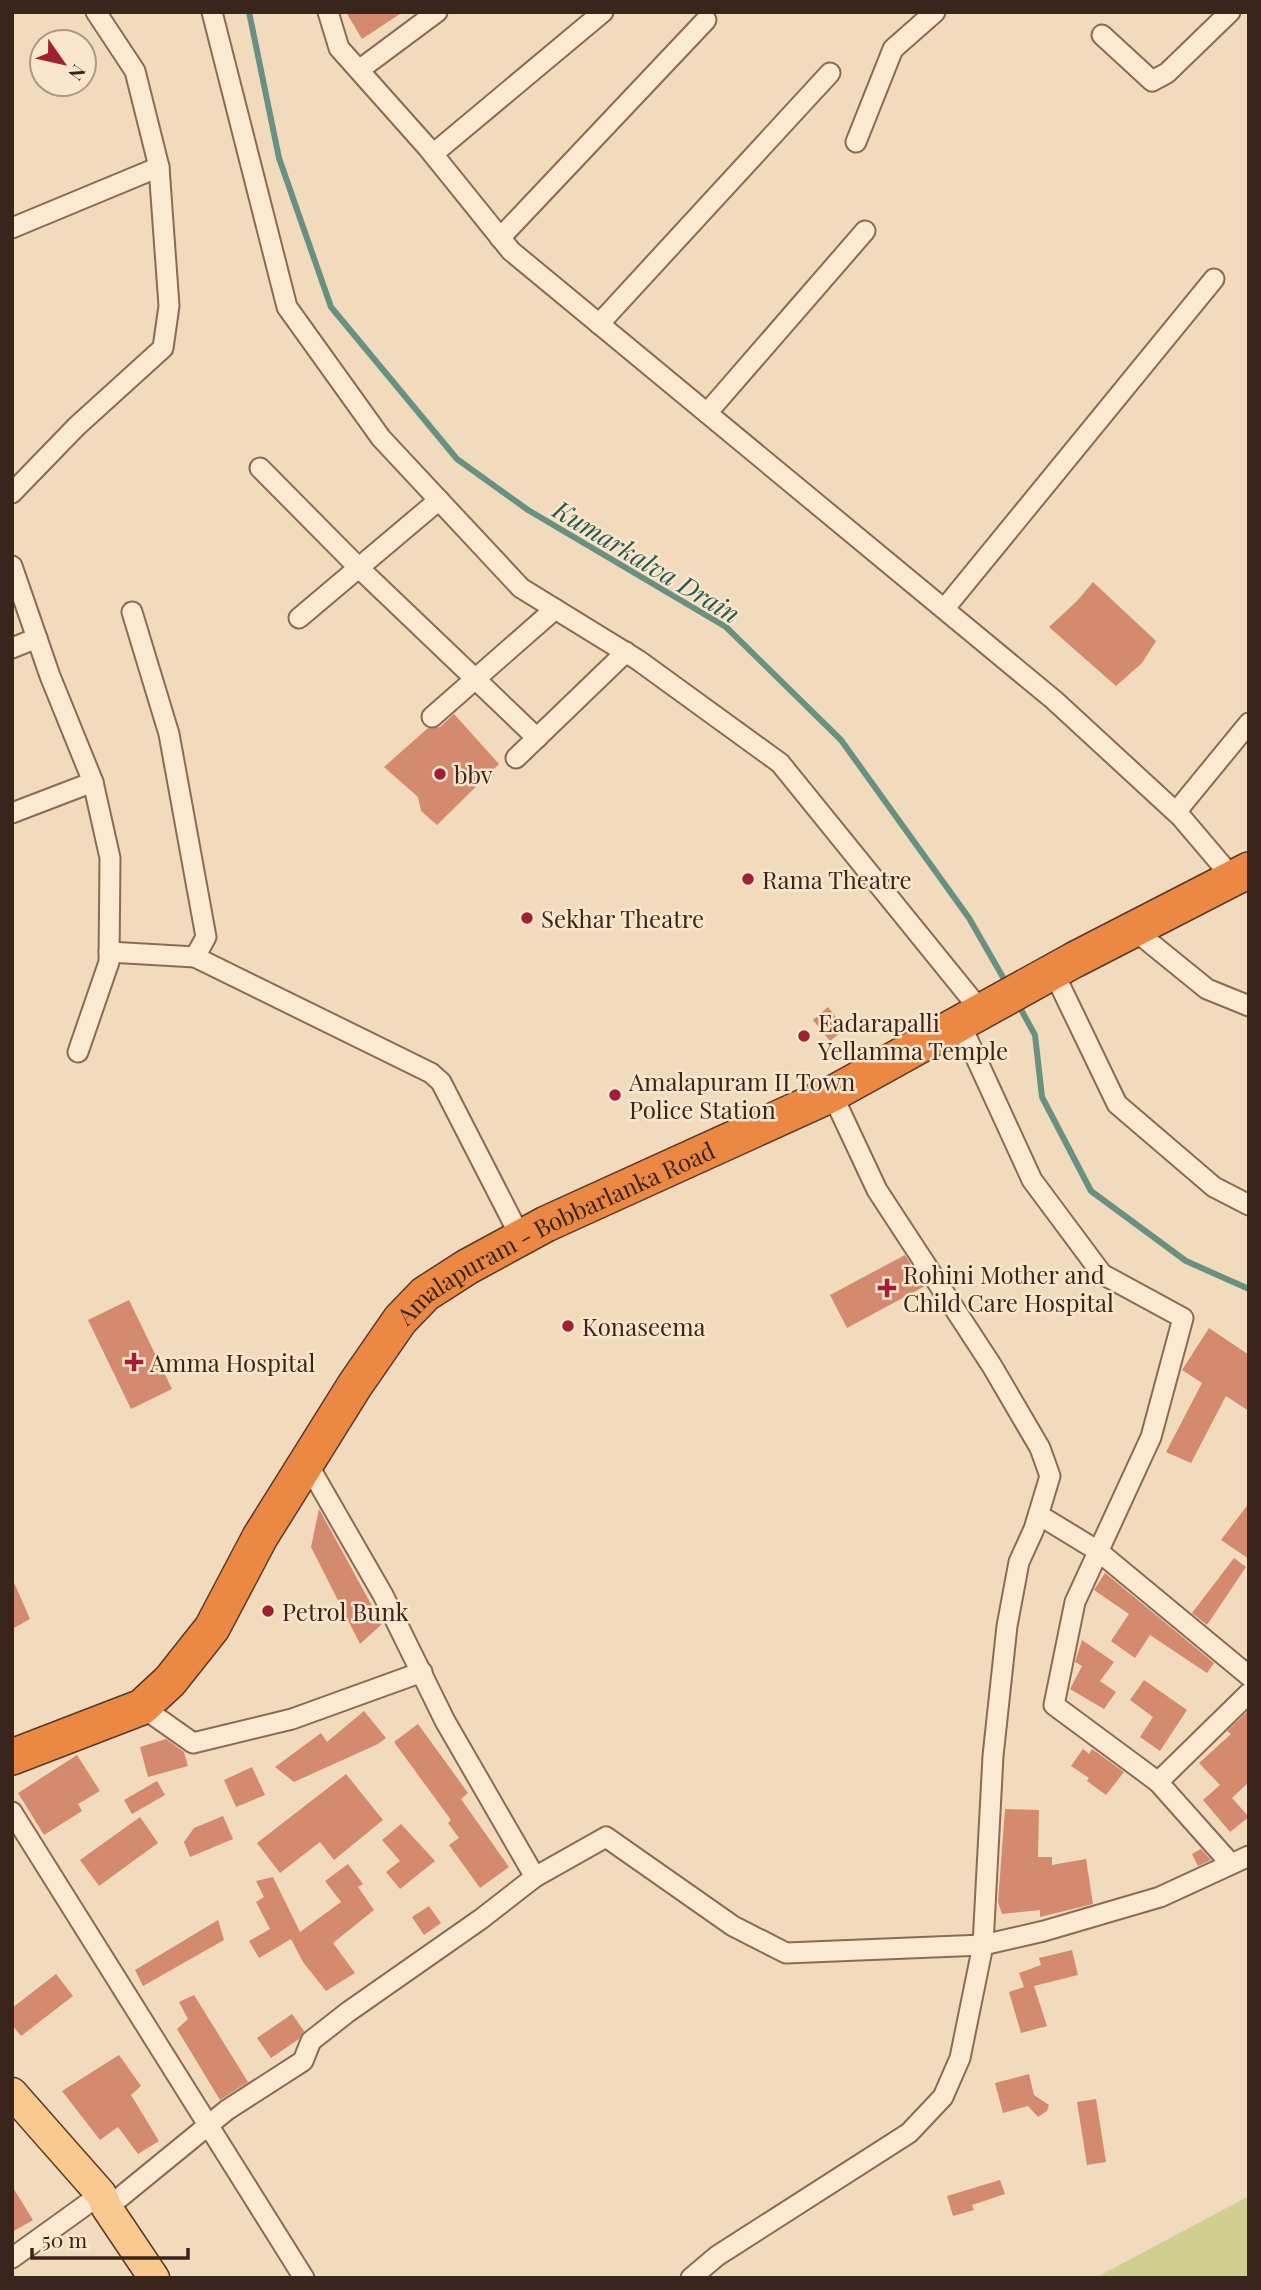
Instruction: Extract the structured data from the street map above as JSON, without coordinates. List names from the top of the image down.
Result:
{
  "streets": {
    "highway": ["Amalapuram - Bobbarlanka Road"]
  },
  "water": ["Kumarkalva Drain"],
  "places": {
    "other": [
      "bbv",
      "Rama Theatre",
      "Sekhar Theatre",
      "Eadarapalli Yellamma Temple",
      "Amalapuram II Town Police Station",
      "Konaseema",
      "Petrol Bunk"
    ],
    "health": ["Rohini Mother and Child Care Hospital", "Amma Hospital"]
  },
  "scale_bar": "50 m",
  "north": "bottom right"
}
